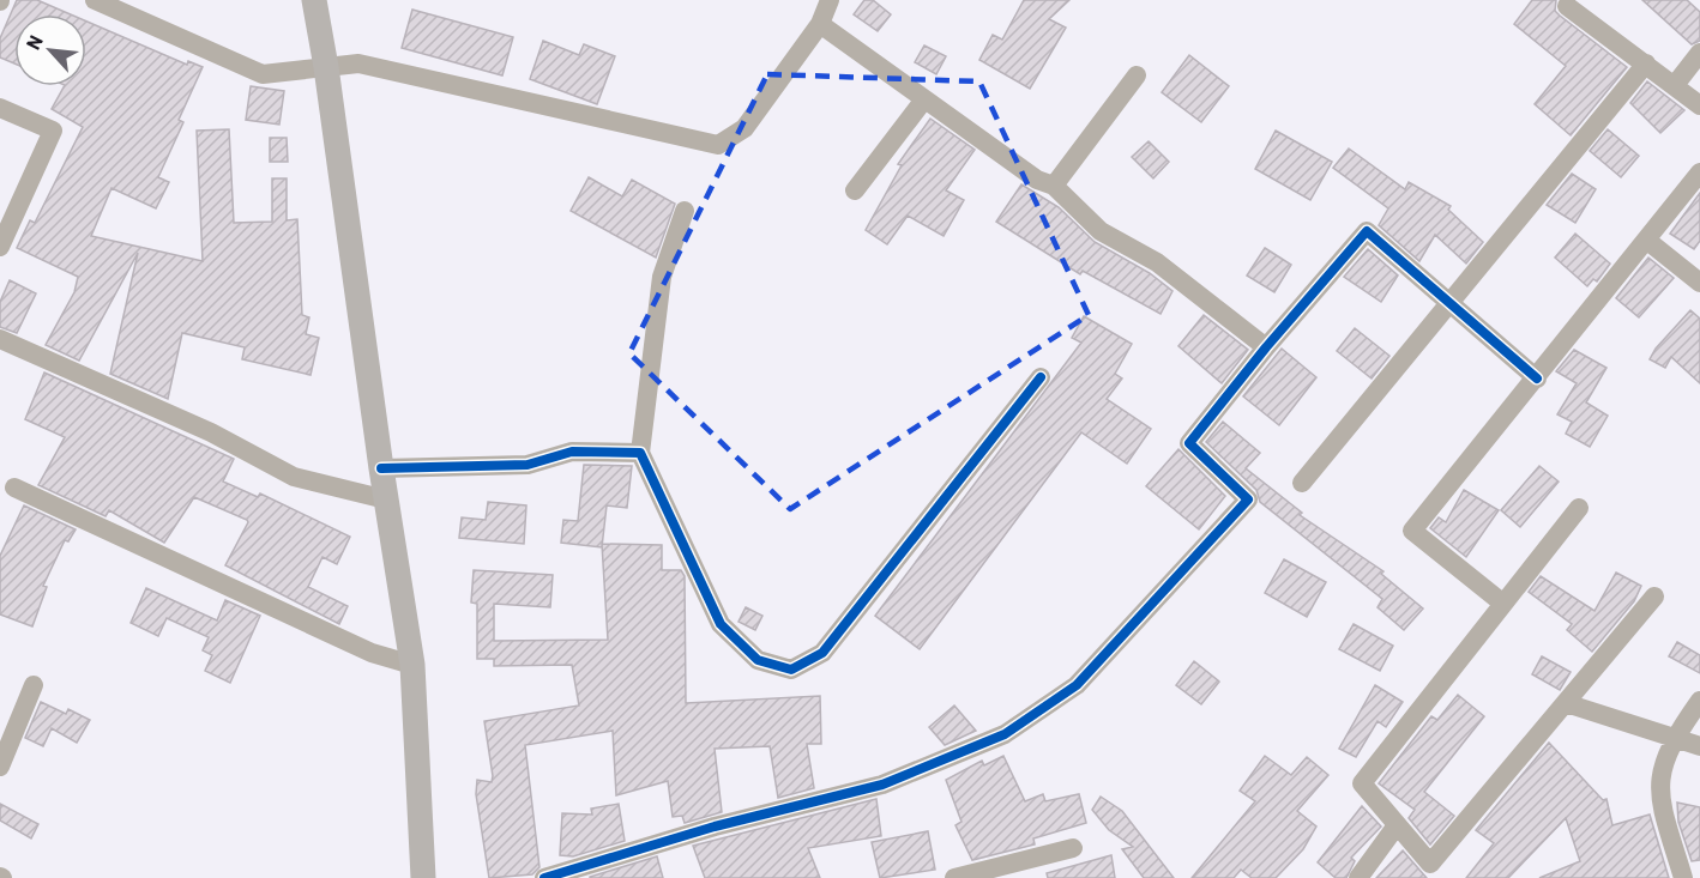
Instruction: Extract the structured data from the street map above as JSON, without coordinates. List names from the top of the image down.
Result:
{
  "north": "top left"
}
